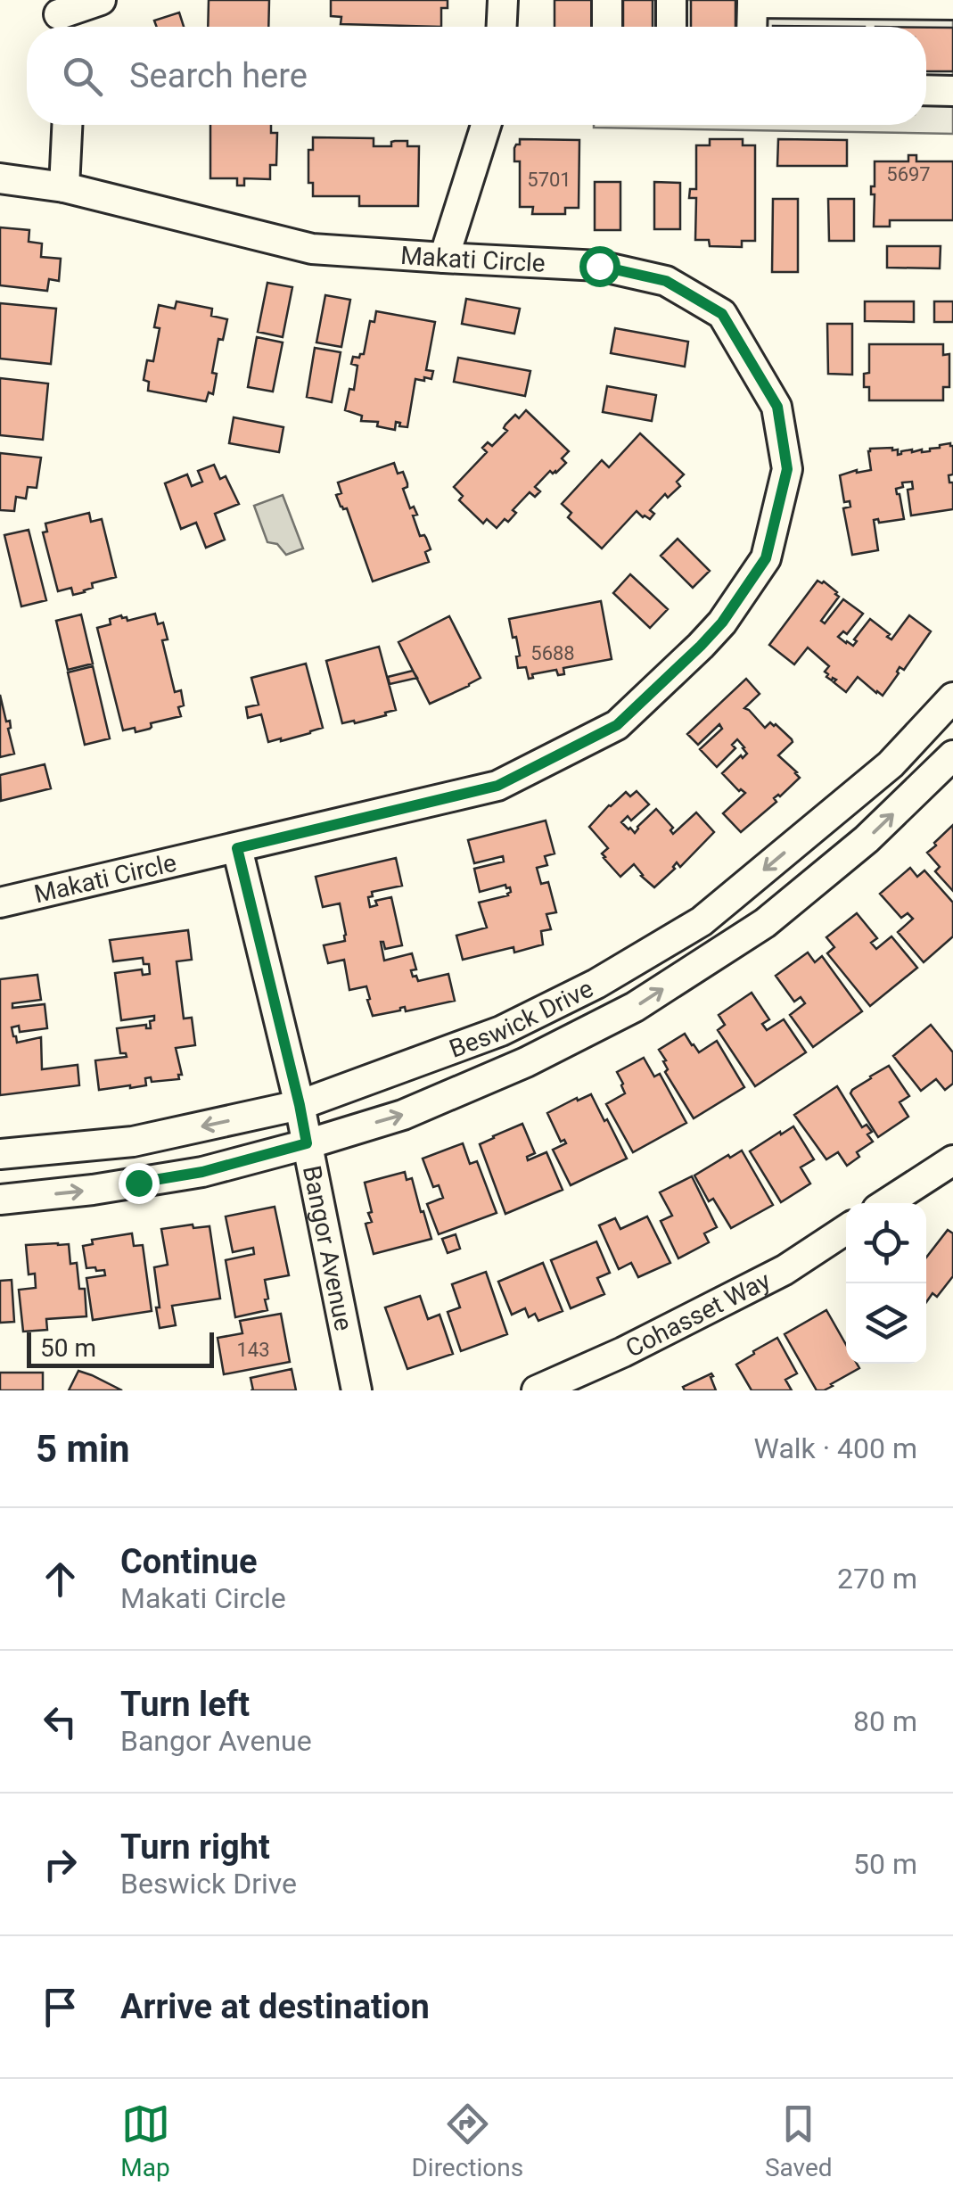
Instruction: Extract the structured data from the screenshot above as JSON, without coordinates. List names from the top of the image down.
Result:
{
  "streets": {
    "street": [
      "Makati Circle",
      "Beswick Drive",
      "Bangor Avenue",
      "Cohasset Way"
    ]
  },
  "crossings": [
    ["Makati Circle", "Bangor Avenue"],
    ["Beswick Drive", "Bangor Avenue"]
  ],
  "house_numbers": [
    "5697",
    "5701",
    "5688",
    "143"
  ],
  "scale_bar": "50 m",
  "page": {
    "search": "Search here",
    "scale": "50 m",
    "heading": ["5 min", "Walk · 400 m"],
    "list": [
      ["Continue", "Makati Circle", "270 m"],
      ["Turn left", "Bangor Avenue", "80 m"],
      ["Turn right", "Beswick Drive", "50 m"],
      "Arrive at destination"
    ],
    "nav": ["Map", "Directions", "Saved"]
  }
}
